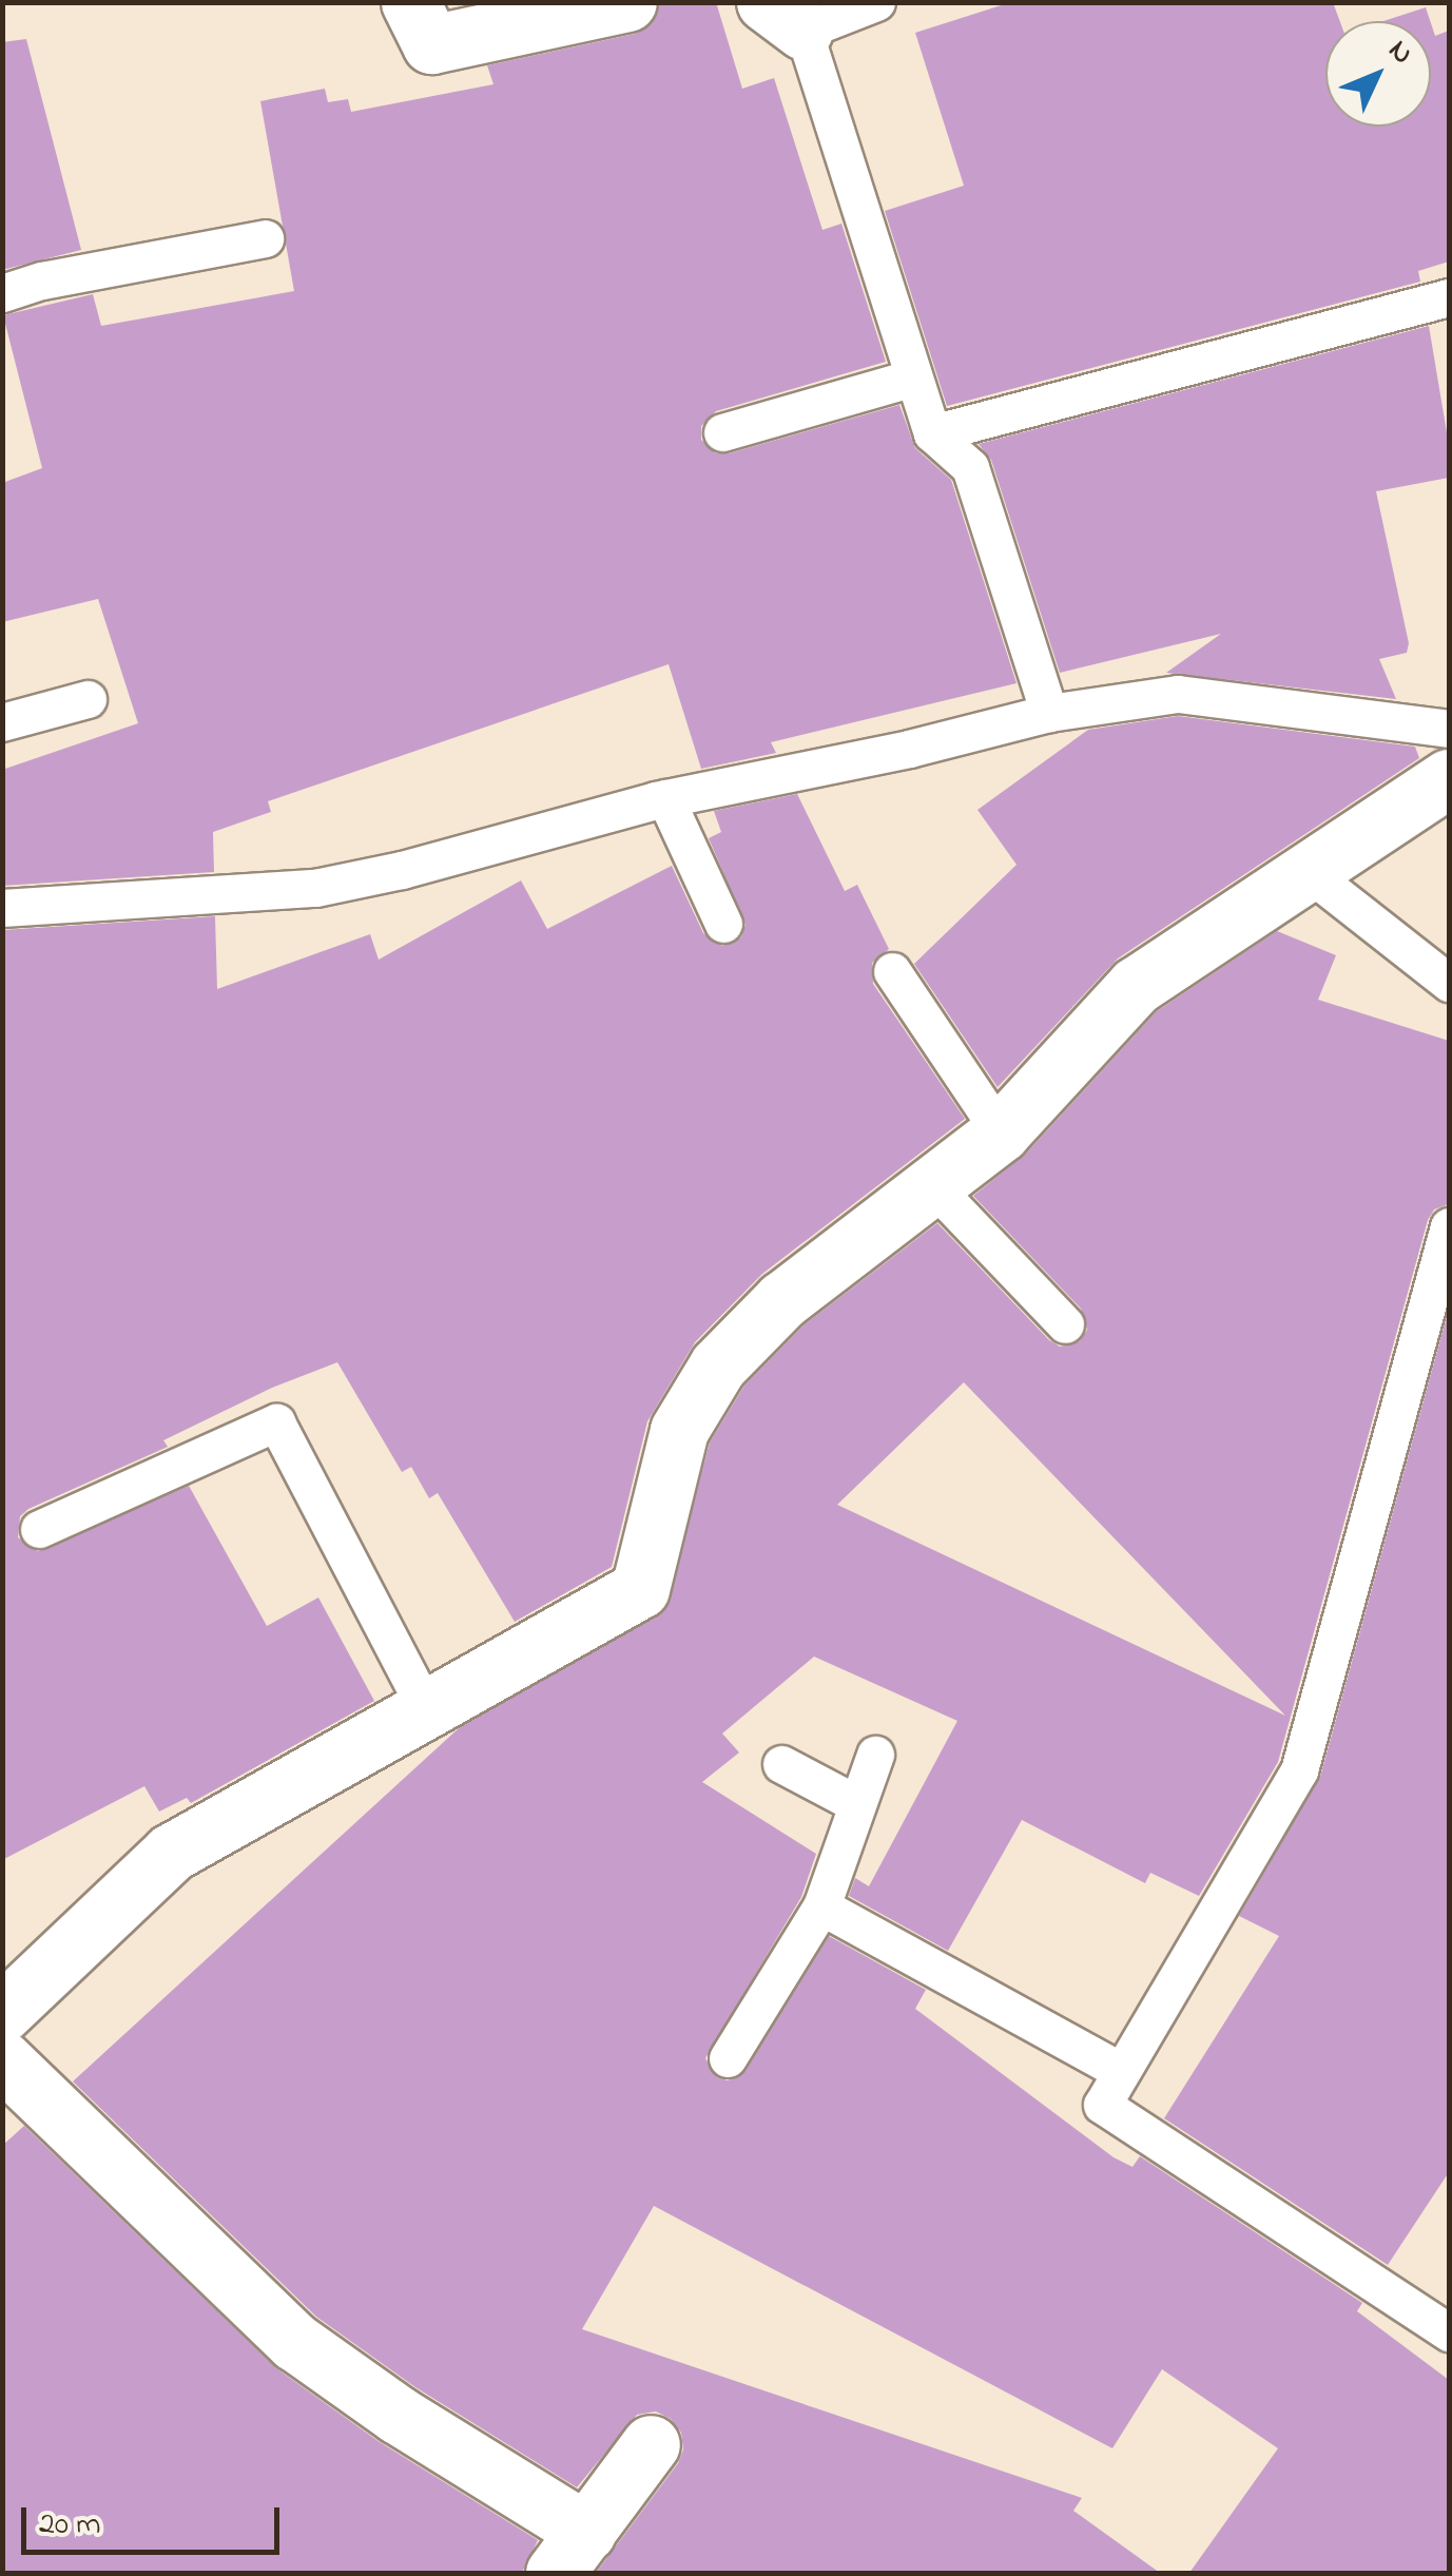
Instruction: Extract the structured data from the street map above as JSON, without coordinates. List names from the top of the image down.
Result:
{
  "scale_bar": "20 m",
  "north": "top right"
}
